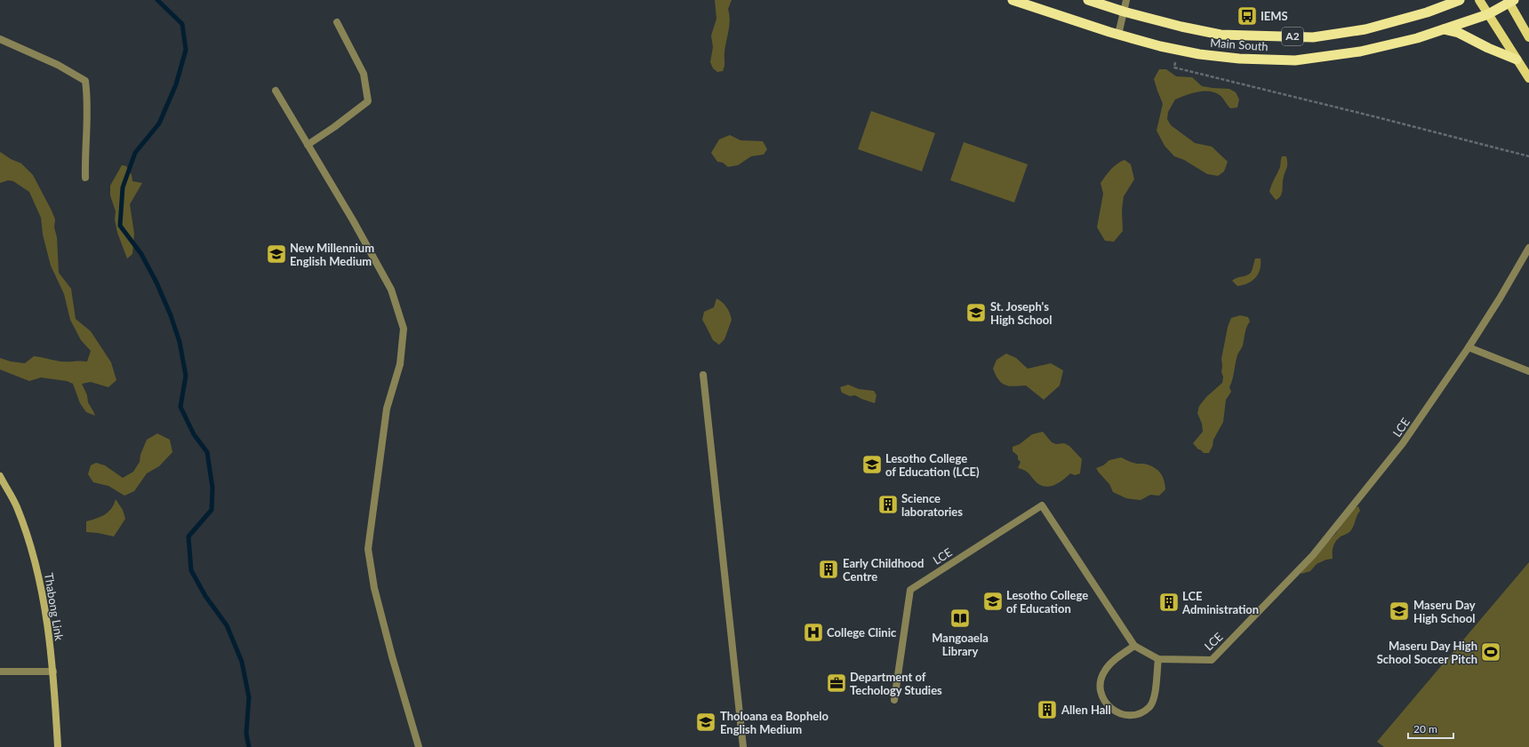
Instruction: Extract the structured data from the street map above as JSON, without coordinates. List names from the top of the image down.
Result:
{
  "streets": {
    "highway": ["A2", "Main South"],
    "main road": ["Thabong Link"],
    "street": ["LCE"]
  },
  "places": {
    "bus stop": ["IEMS"],
    "school or university": [
      "New Millennium English Medium",
      "St. Joseph's High School",
      "Lesotho College of Education (LCE)",
      "Lesotho College of Education",
      "Maseru Day High School",
      "Tholoana ea Bophelo English Medium"
    ],
    "building": [
      "Science laboratories",
      "Early Childhood Centre",
      "LCE Administration",
      "Allen Hall"
    ],
    "library": ["Mangoaela Library"],
    "hospital": ["College Clinic"],
    "sports": ["Maseru Day High School Soccer Pitch"],
    "office": ["Department of Techology Studies"]
  },
  "scale_bar": "20 m"
}
